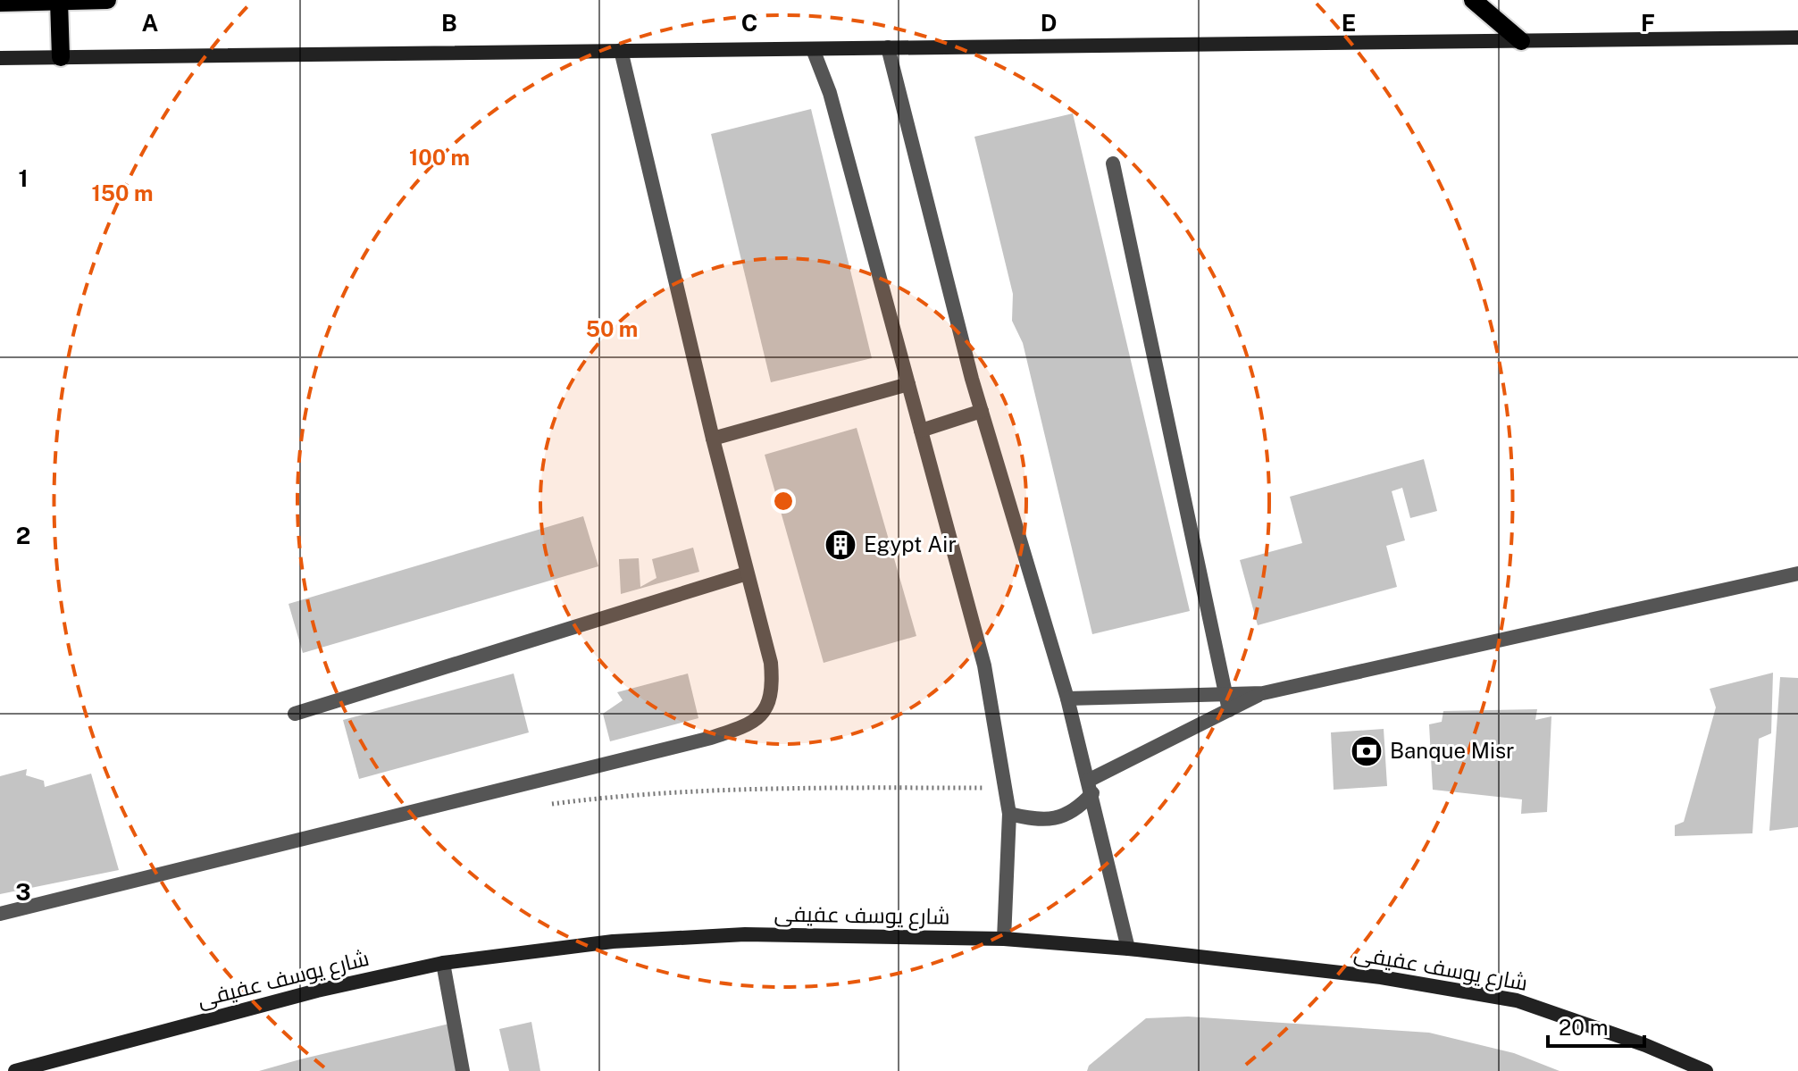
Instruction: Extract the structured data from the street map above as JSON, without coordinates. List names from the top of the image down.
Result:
{
  "streets": {
    "street": ["شارع يوسف عفيفى"]
  },
  "places": {
    "building": ["Egypt Air"],
    "bank": ["Banque Misr"]
  },
  "scale_bar": "20 m",
  "grid": {
    "columns": [
      "A",
      "B",
      "C",
      "D",
      "E",
      "F"
    ],
    "rows": ["1", "2", "3"]
  },
  "rings": ["100 m", "150 m", "50 m"]
}
